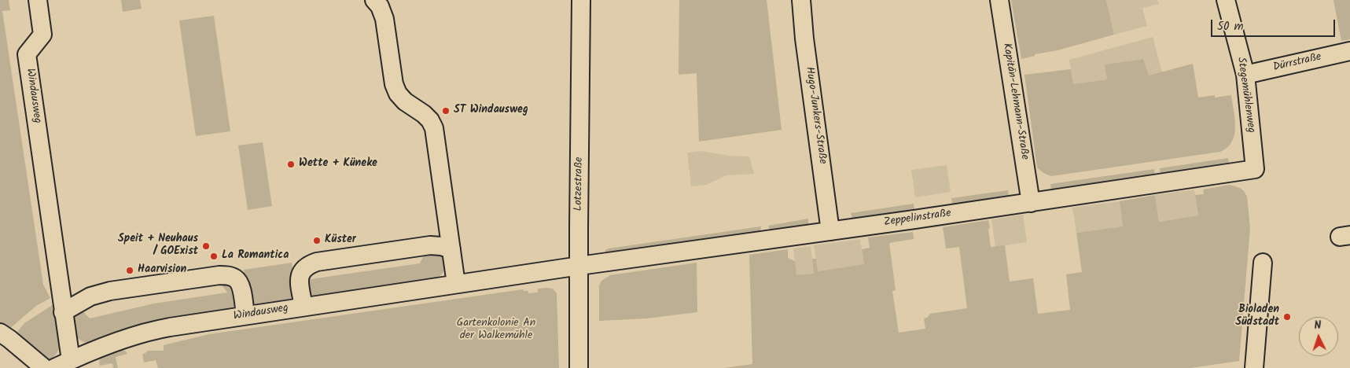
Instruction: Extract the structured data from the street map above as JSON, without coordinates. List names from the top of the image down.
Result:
{
  "streets": {
    "street": [
      "Dürrstraße",
      "Stegemühlenweg",
      "Windausweg",
      "Kapitän-Lehmann-Straße",
      "Hugo-Junkers-Straße",
      "Lotzestraße",
      "Zeppelinstraße"
    ]
  },
  "crossings": [
    ["Dürrstraße", "Stegemühlenweg"],
    ["Stegemühlenweg", "Zeppelinstraße"],
    ["Windausweg", "Lotzestraße"],
    ["Windausweg", "Zeppelinstraße"],
    ["Kapitän-Lehmann-Straße", "Zeppelinstraße"],
    ["Hugo-Junkers-Straße", "Zeppelinstraße"],
    ["Lotzestraße", "Zeppelinstraße"]
  ],
  "parks": ["Gartenkolonie An der Walkemühle"],
  "places": [
    "ST Windausweg",
    "Wette + Küneke",
    "Küster",
    "Speit + Neuhaus / GOExist",
    "La Romantica",
    "Haarvision",
    "Bioladen Südstadt"
  ],
  "scale_bar": "50 m",
  "north": "top"
}
